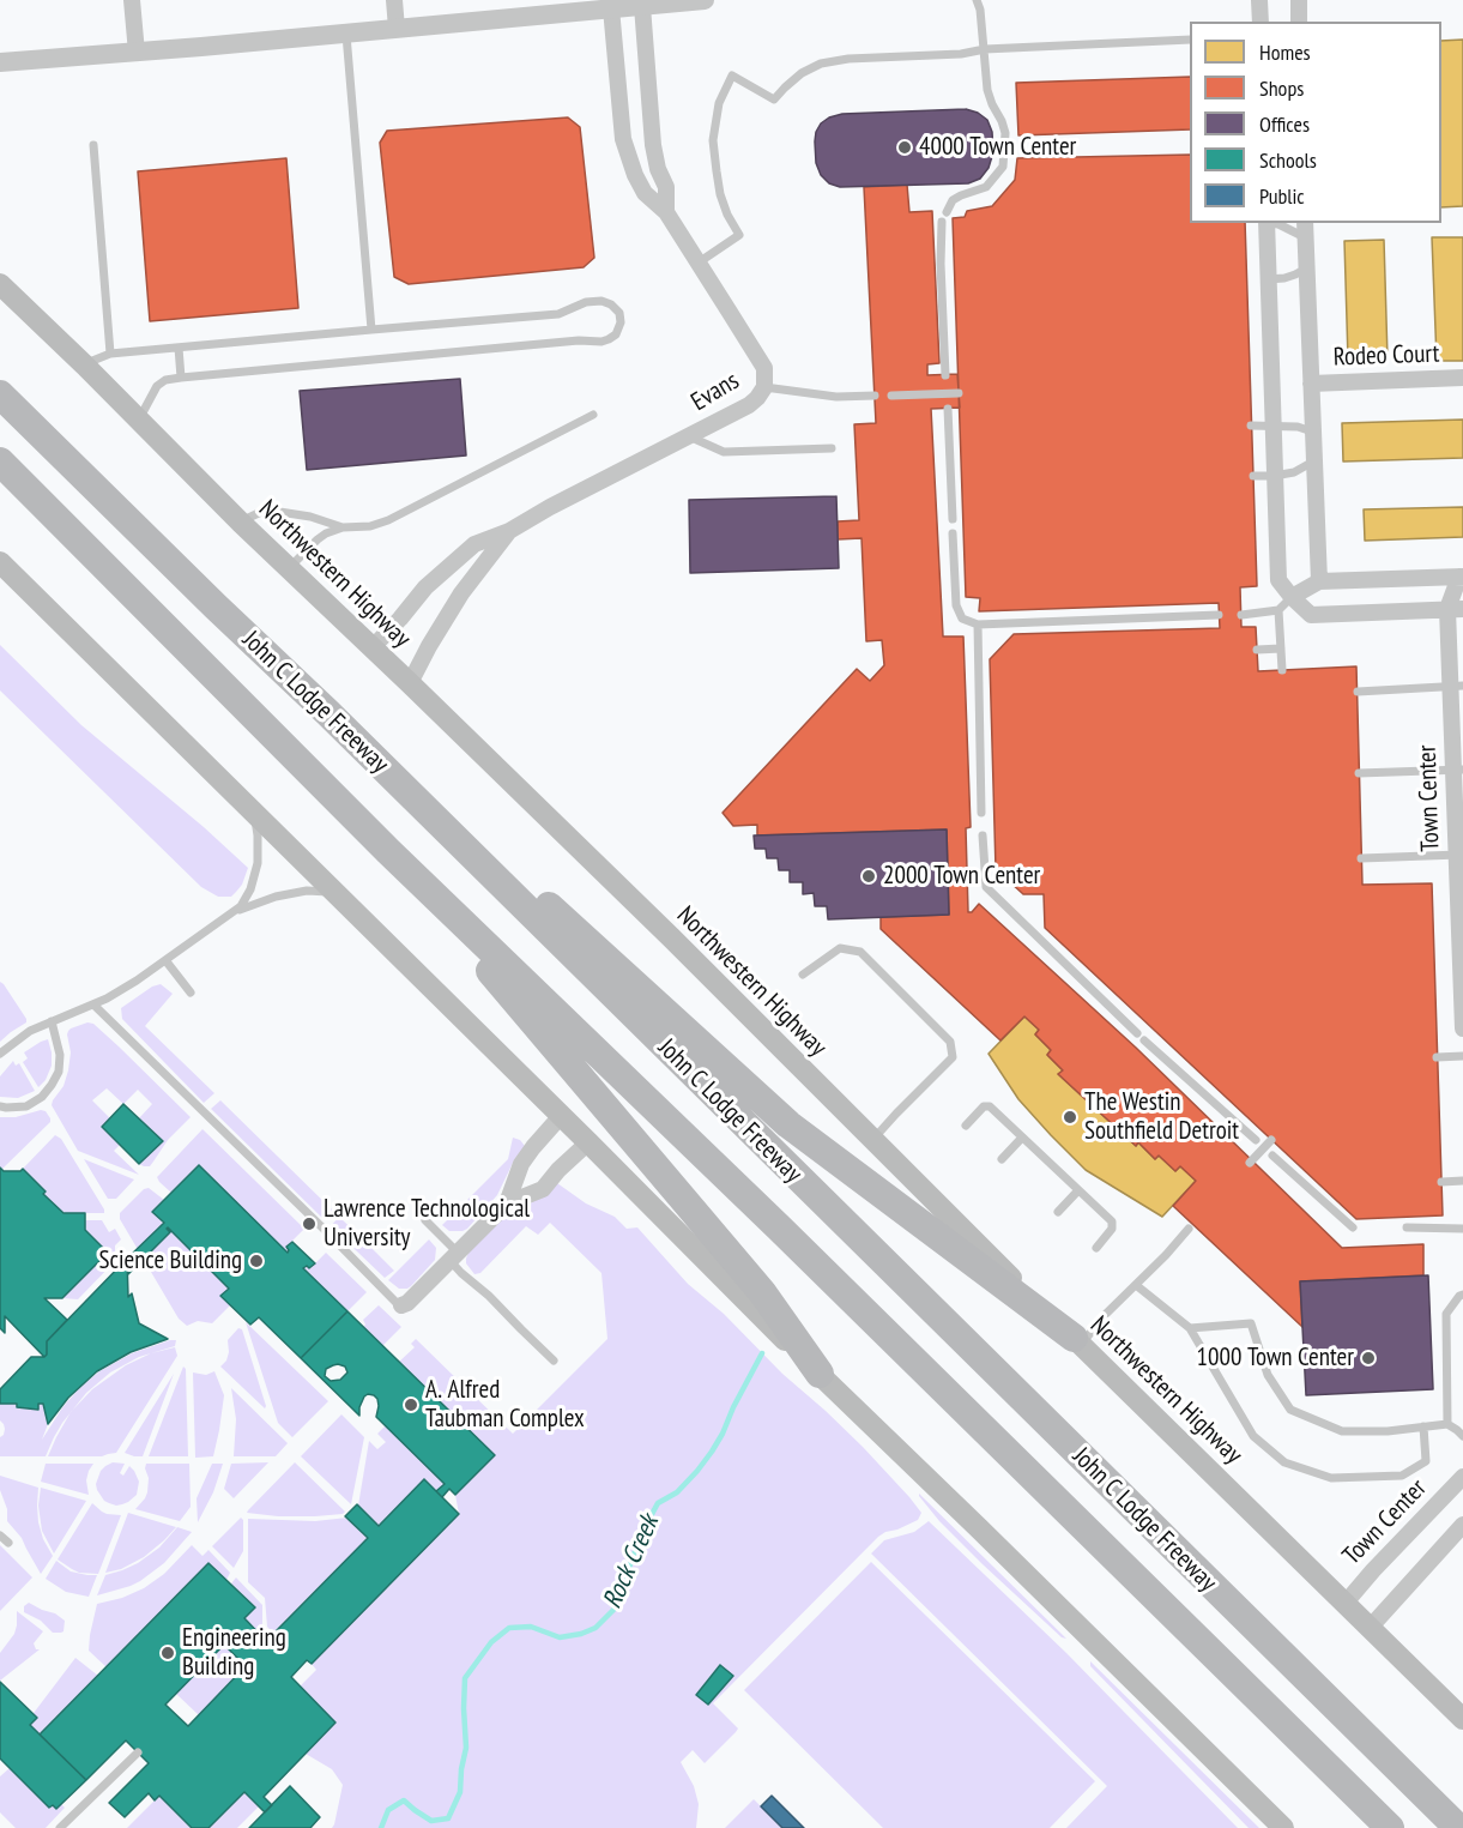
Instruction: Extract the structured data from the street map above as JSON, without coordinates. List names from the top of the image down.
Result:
{
  "streets": {
    "highway": ["John C Lodge Freeway"],
    "main road": ["Northwestern Highway"],
    "street": ["Rodeo Court", "Evans", "Town Center"]
  },
  "crossings": [
    ["Evans", "Northwestern Highway"],
    ["Northwestern Highway", "Town Center"]
  ],
  "water": ["Rock Creek"],
  "places": [
    "4000 Town Center",
    "2000 Town Center",
    "The Westin Southfield Detroit",
    "Lawrence Technological University",
    "Science Building",
    "1000 Town Center",
    "A. Alfred Taubman Complex",
    "Engineering Building"
  ],
  "legend": [
    "Homes",
    "Shops",
    "Offices",
    "Schools",
    "Public"
  ]
}
